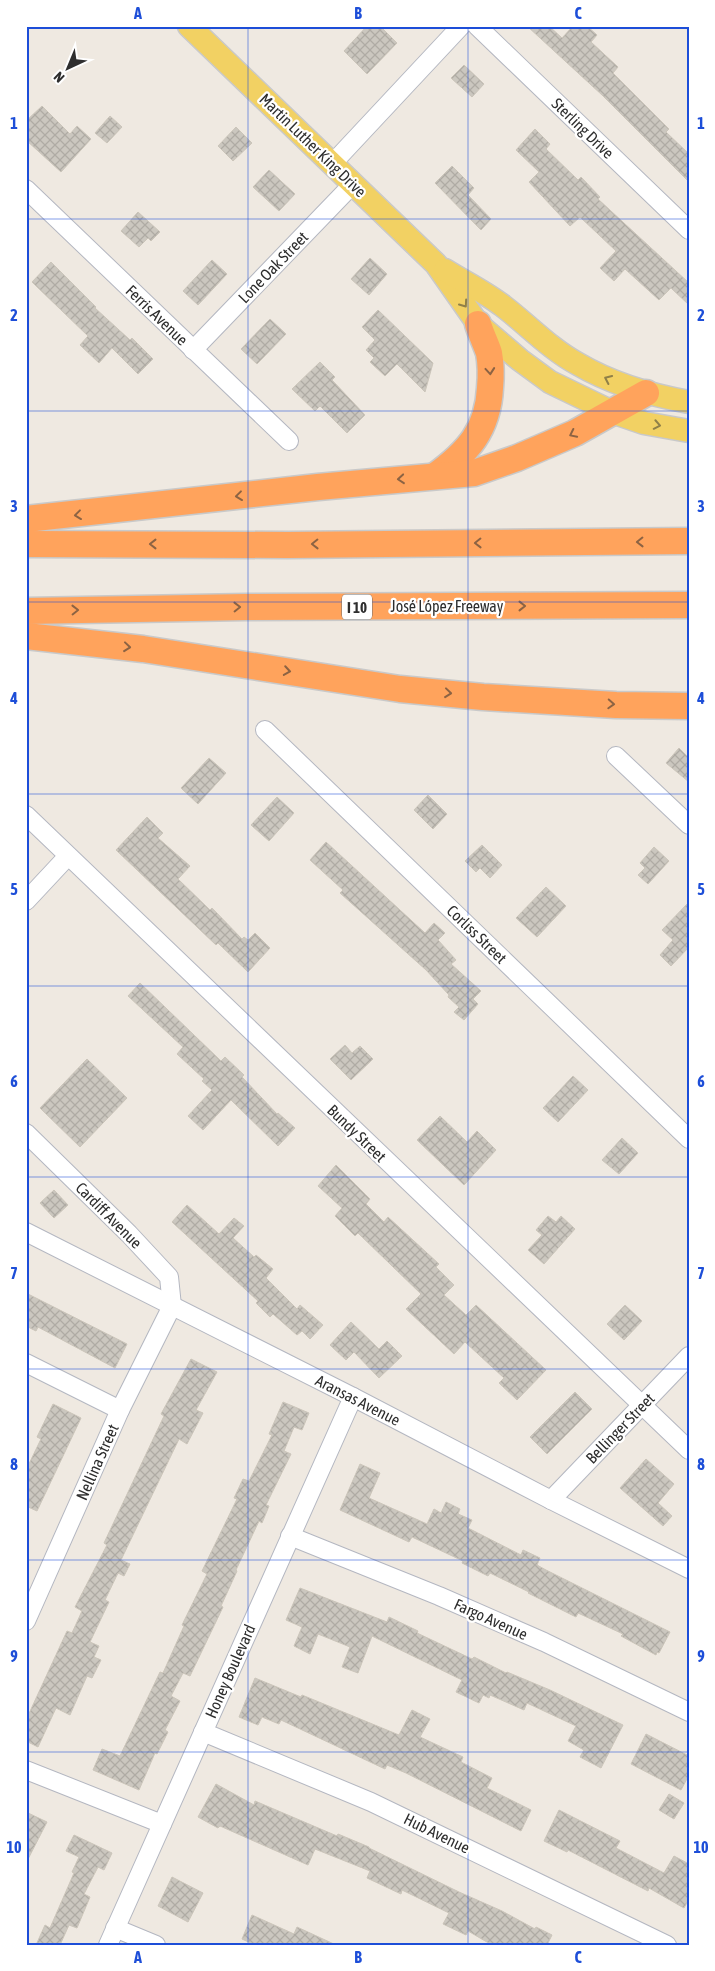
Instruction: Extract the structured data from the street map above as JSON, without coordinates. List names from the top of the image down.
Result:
{
  "streets": {
    "highway": ["José López Freeway", "I 10"],
    "main road": ["Martin Luther King Drive"],
    "street": [
      "Sterling Drive",
      "Lone Oak Street",
      "Ferris Avenue",
      "Corliss Street",
      "Bundy Street",
      "Cardiff Avenue",
      "Aransas Avenue",
      "Bellinger Street",
      "Nellina Street",
      "Fargo Avenue",
      "Honey Boulevard",
      "Hub Avenue"
    ]
  },
  "crossings": [
    ["Martin Luther King Drive", "Lone Oak Street"],
    ["Lone Oak Street", "Ferris Avenue"],
    ["Bundy Street", "Bellinger Street"],
    ["Cardiff Avenue", "Aransas Avenue"],
    ["Cardiff Avenue", "Nellina Street"],
    ["Aransas Avenue", "Bellinger Street"],
    ["Aransas Avenue", "Nellina Street"],
    ["Aransas Avenue", "Honey Boulevard"],
    ["Fargo Avenue", "Honey Boulevard"],
    ["Honey Boulevard", "Hub Avenue"]
  ],
  "north": "bottom left",
  "grid": {
    "columns": ["A", "B", "C"],
    "rows": [
      "1",
      "2",
      "3",
      "4",
      "5",
      "6",
      "7",
      "8",
      "9",
      "10"
    ]
  }
}
